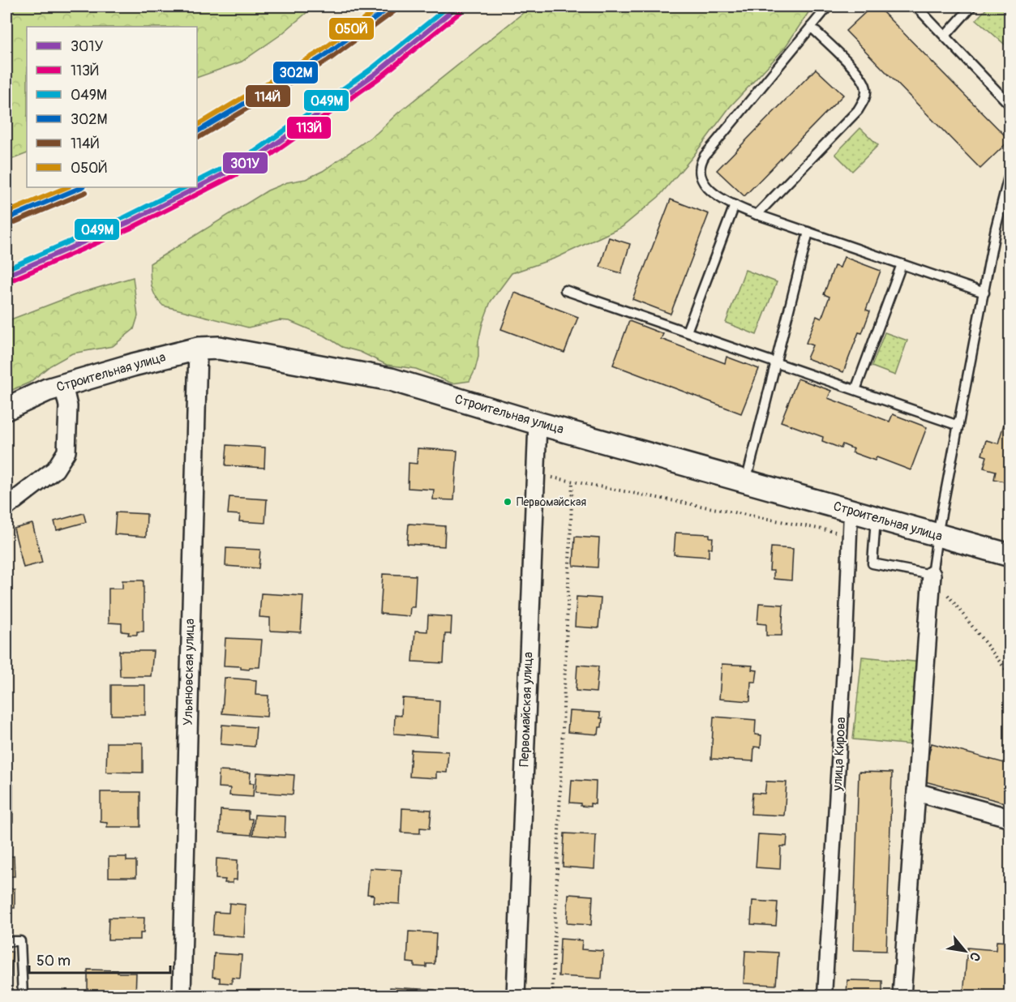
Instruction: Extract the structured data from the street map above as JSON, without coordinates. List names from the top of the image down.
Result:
{
  "streets": {
    "street": [
      "Строительная улица",
      "Ульяновская улица",
      "Первомайская улица",
      "улица Кирова"
    ]
  },
  "crossings": [
    ["Строительная улица", "Ульяновская улица"],
    ["Строительная улица", "Первомайская улица"],
    ["Строительная улица", "улица Кирова"]
  ],
  "places": ["Первомайская"],
  "lines": [
    "transit line 301У",
    "transit line 049М",
    "transit line 302М",
    "transit line 050Й",
    "transit line 113Й",
    "transit line 114Й"
  ],
  "legend": [
    "301У",
    "113Й",
    "049М",
    "302М",
    "114Й",
    "050Й"
  ],
  "scale_bar": "50 m",
  "north": "bottom right"
}
